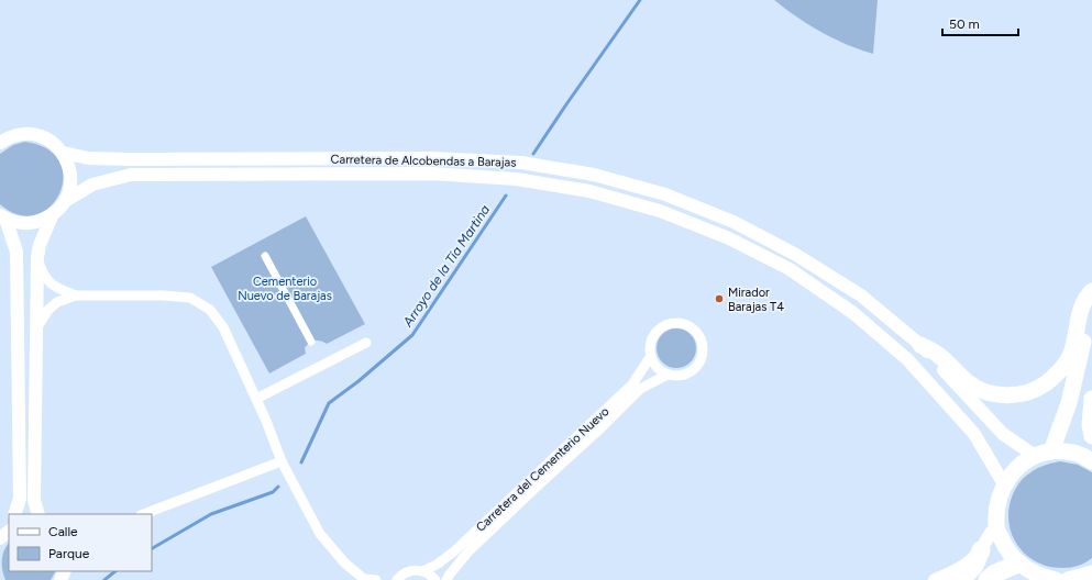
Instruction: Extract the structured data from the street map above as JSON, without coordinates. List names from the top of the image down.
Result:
{
  "streets": {
    "street": ["Carretera de Alcobendas a Barajas", "Carretera del Cementerio Nuevo"]
  },
  "water": ["Arroyo de la Tía Martina"],
  "parks": ["Cementerio Nuevo de Barajas"],
  "places": ["Mirador Barajas T4"],
  "legend": ["Calle", "Parque"],
  "scale_bar": "50 m"
}
